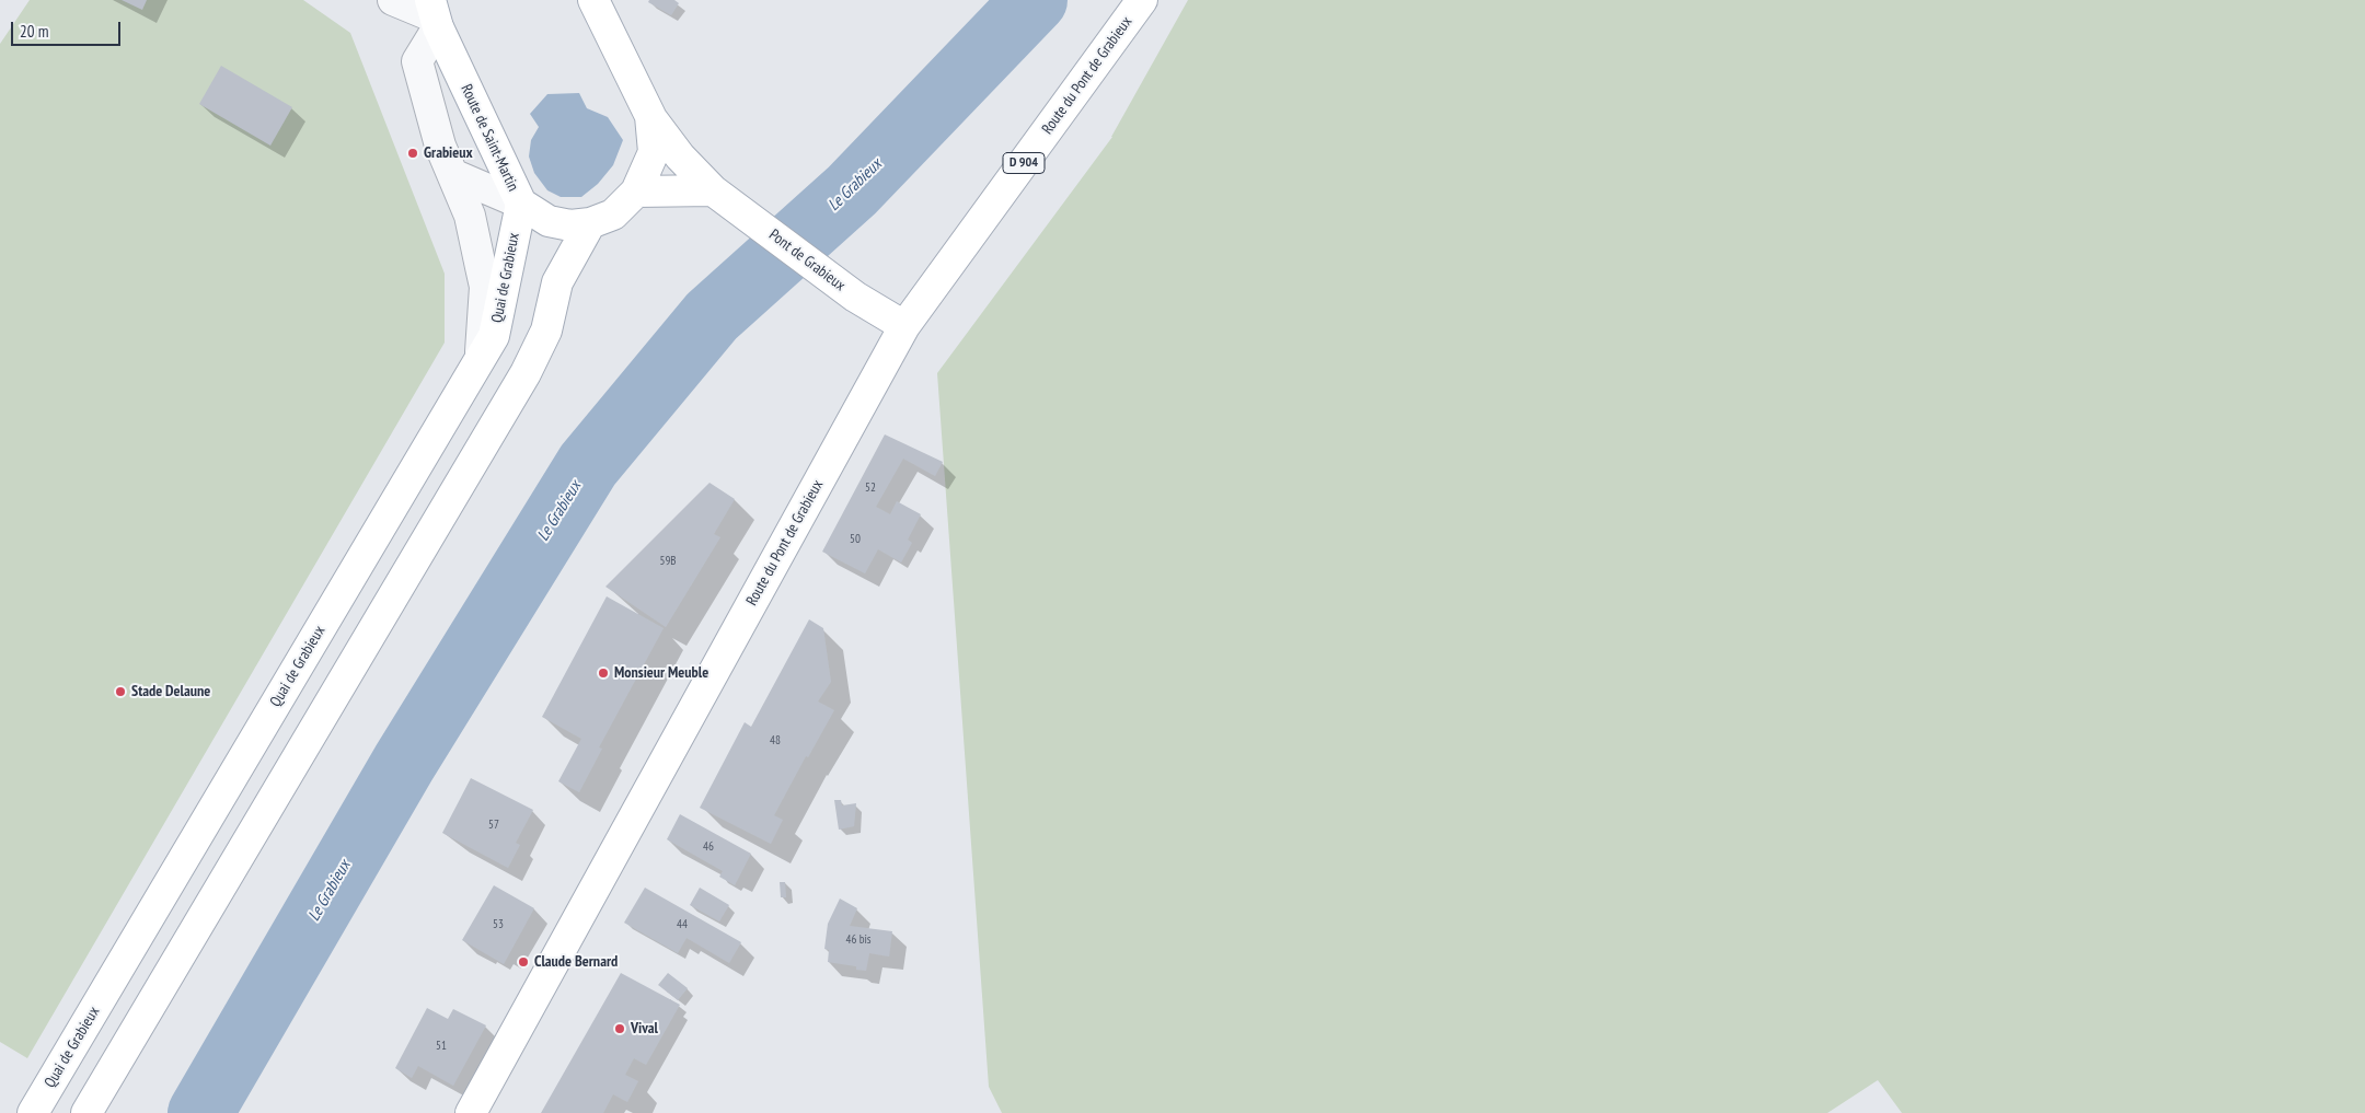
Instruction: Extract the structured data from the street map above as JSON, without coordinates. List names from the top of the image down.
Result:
{
  "streets": {
    "main road": [
      "Route du Pont de Grabieux",
      "Route de Saint-Martin",
      "D 904",
      "Pont de Grabieux",
      "Quai de Grabieux"
    ]
  },
  "crossings": [
    ["Route du Pont de Grabieux", "Pont de Grabieux"],
    ["Route de Saint-Martin", "Pont de Grabieux"],
    ["Route de Saint-Martin", "Quai de Grabieux"]
  ],
  "water": ["Le Grabieux"],
  "places": [
    "Grabieux",
    "Monsieur Meuble",
    "Stade Delaune",
    "Claude Bernard",
    "Vival"
  ],
  "house_numbers": [
    "52",
    "50",
    "59B",
    "48",
    "57",
    "46",
    "53",
    "44",
    "46 bis",
    "51"
  ],
  "scale_bar": "20 m"
}
